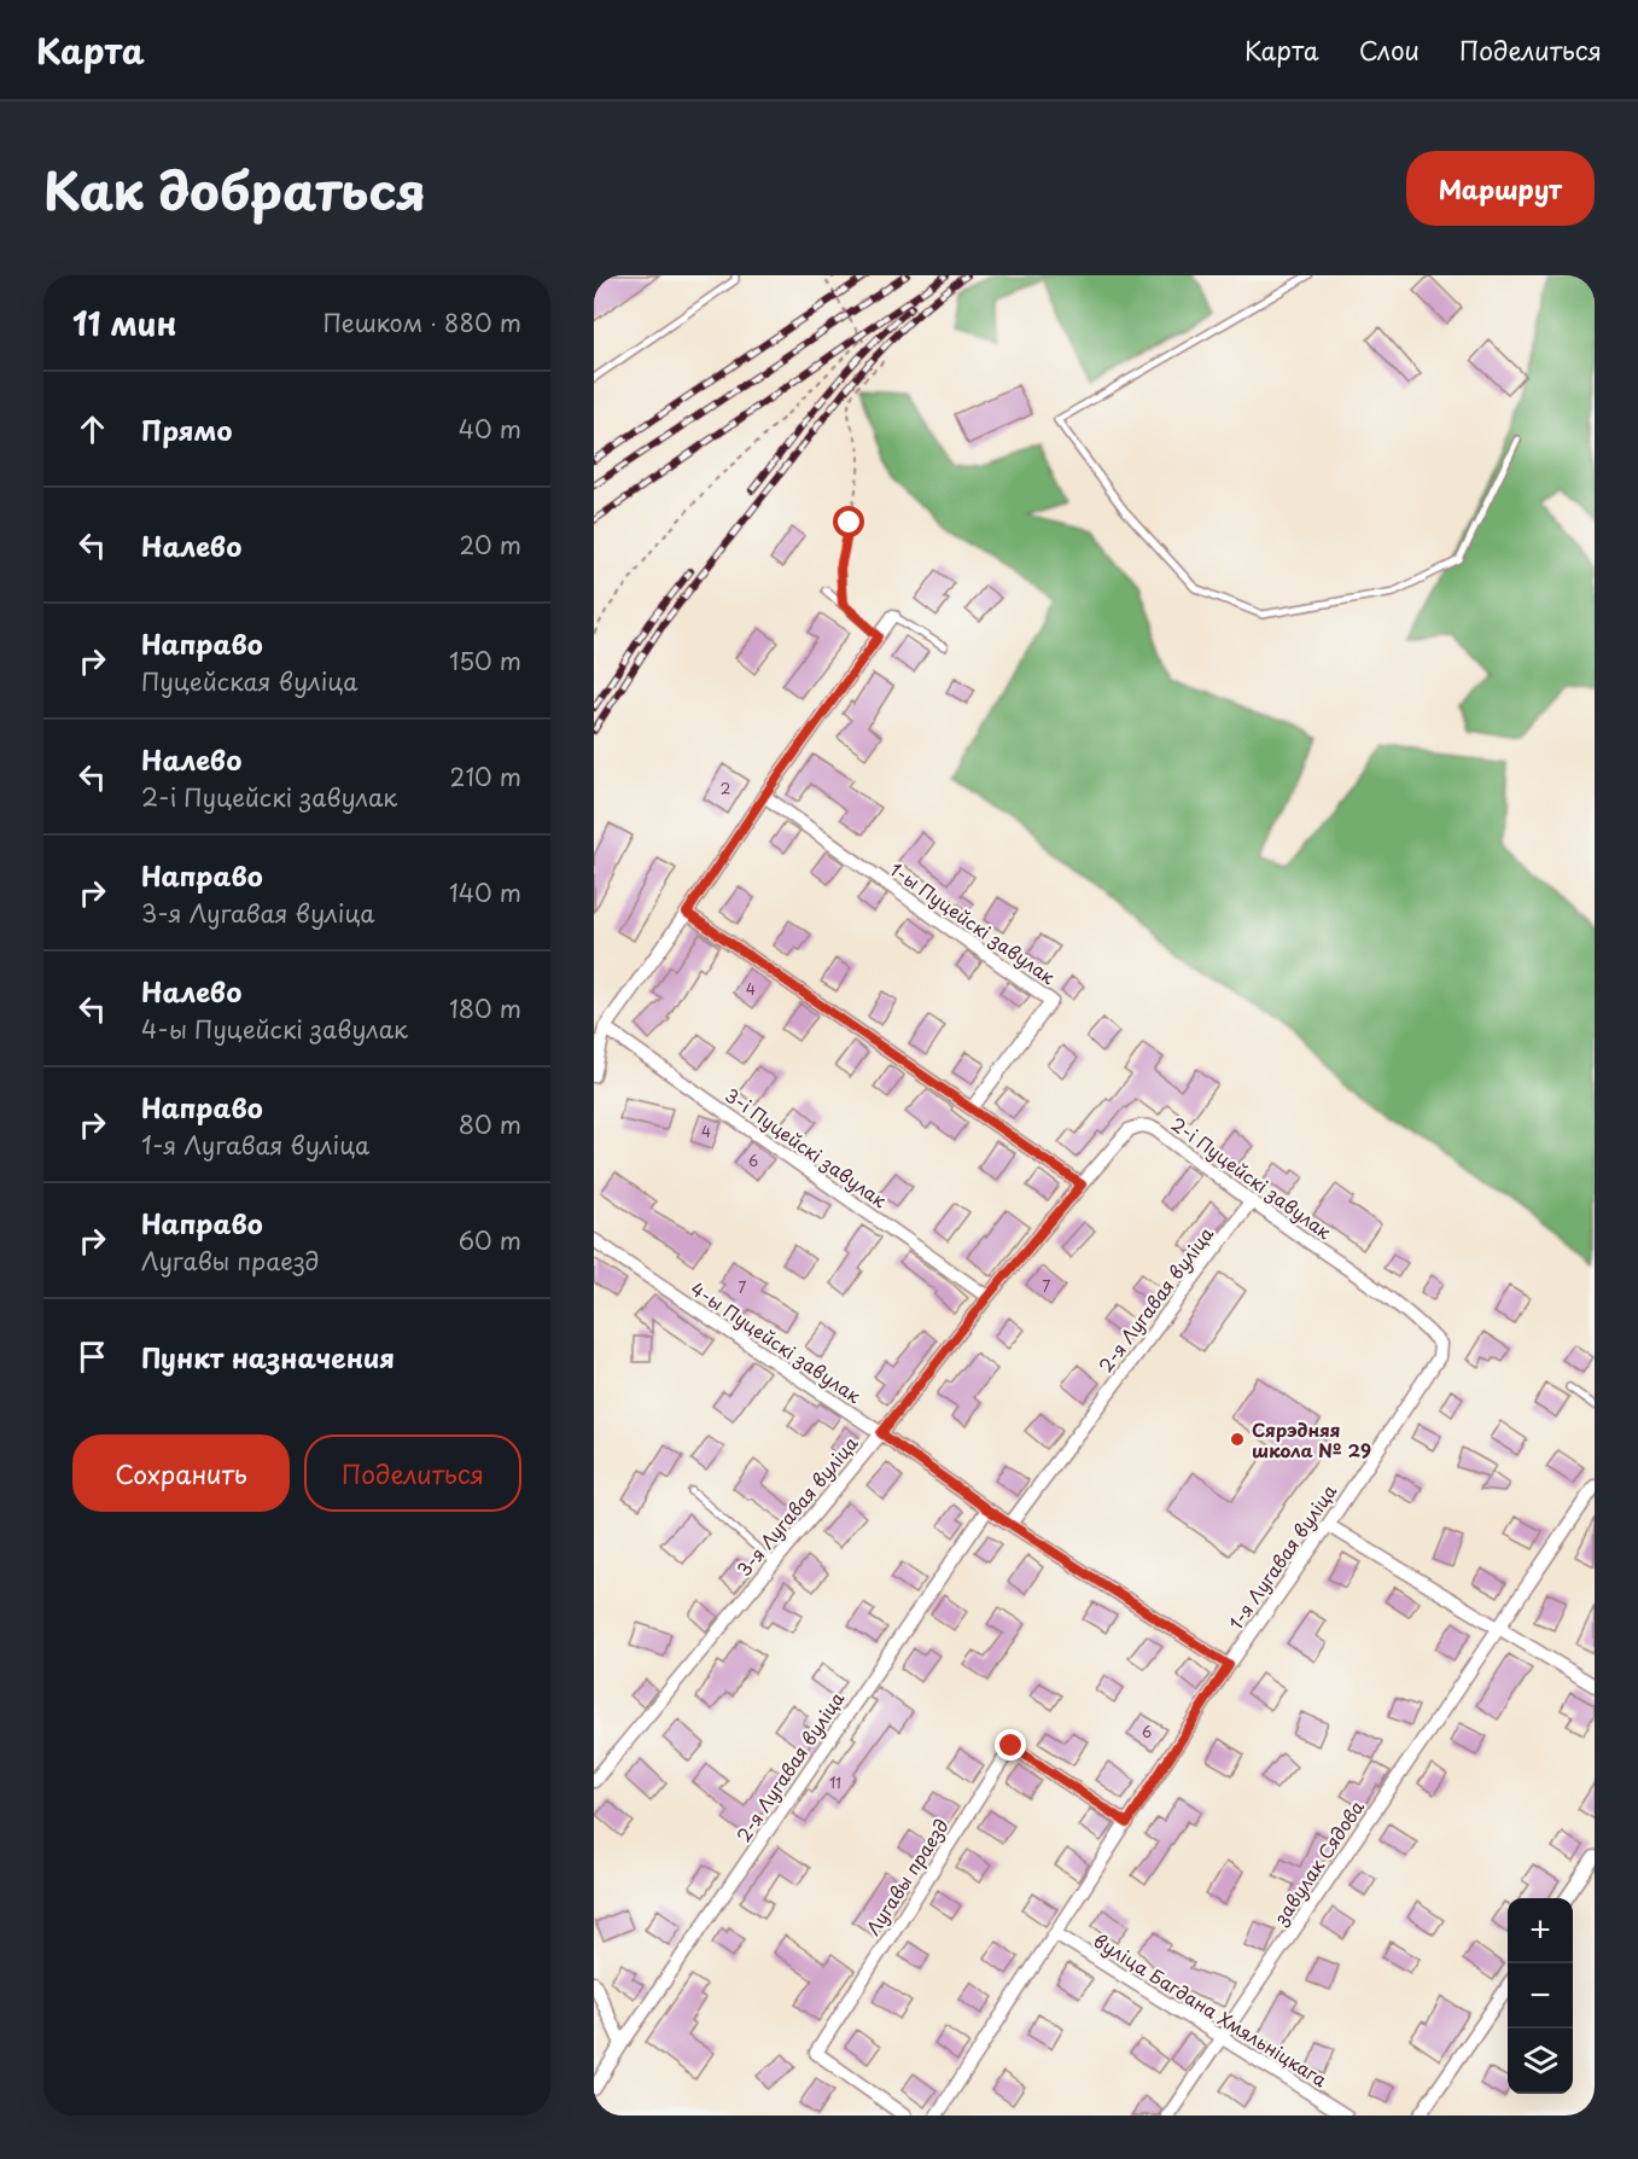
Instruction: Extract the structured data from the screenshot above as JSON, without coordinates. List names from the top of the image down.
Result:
{
  "streets": {
    "street": [
      "1-ы Пуцейскі завулак",
      "3-і Пуцейскі завулак",
      "2-і Пуцейскі завулак",
      "2-я Лугавая вуліца",
      "4-ы Пуцейскі завулак",
      "3-я Лугавая вуліца",
      "1-я Лугавая вуліца",
      "завулак Сядова",
      "Лугавы праезд",
      "вуліца Багдана Хмяльніцкага"
    ]
  },
  "crossings": [
    ["3-і Пуцейскі завулак", "3-я Лугавая вуліца"],
    ["2-і Пуцейскі завулак", "2-я Лугавая вуліца"],
    ["2-і Пуцейскі завулак", "3-я Лугавая вуліца"],
    ["2-і Пуцейскі завулак", "1-я Лугавая вуліца"],
    ["2-я Лугавая вуліца", "4-ы Пуцейскі завулак"],
    ["4-ы Пуцейскі завулак", "3-я Лугавая вуліца"],
    ["4-ы Пуцейскі завулак", "1-я Лугавая вуліца"],
    ["1-я Лугавая вуліца", "Лугавы праезд"],
    ["1-я Лугавая вуліца", "вуліца Багдана Хмяльніцкага"],
    ["завулак Сядова", "вуліца Багдана Хмяльніцкага"]
  ],
  "places": ["Сярэдняя школа № 29"],
  "house_numbers": [
    "2",
    "4",
    "4",
    "6",
    "7",
    "7",
    "6",
    "11"
  ],
  "page": {
    "header": "Карта",
    "nav": ["Карта", "Слои", "Поделиться"],
    "title": "Как добраться",
    "buttons": [
      "Маршрут",
      ["Сохранить", "Поделиться"]
    ],
    "heading": ["11 мин", "Пешком · 880 m"],
    "list": [
      ["Прямо", "40 m"],
      ["Налево", "20 m"],
      ["Направо", "Пуцейская вуліца", "150 m"],
      ["Налево", "2-і Пуцейскі завулак", "210 m"],
      ["Направо", "3-я Лугавая вуліца", "140 m"],
      ["Налево", "4-ы Пуцейскі завулак", "180 m"],
      ["Направо", "1-я Лугавая вуліца", "80 m"],
      ["Направо", "Лугавы праезд", "60 m"],
      "Пункт назначения"
    ],
    "map_buttons": ["+", "−"]
  }
}
